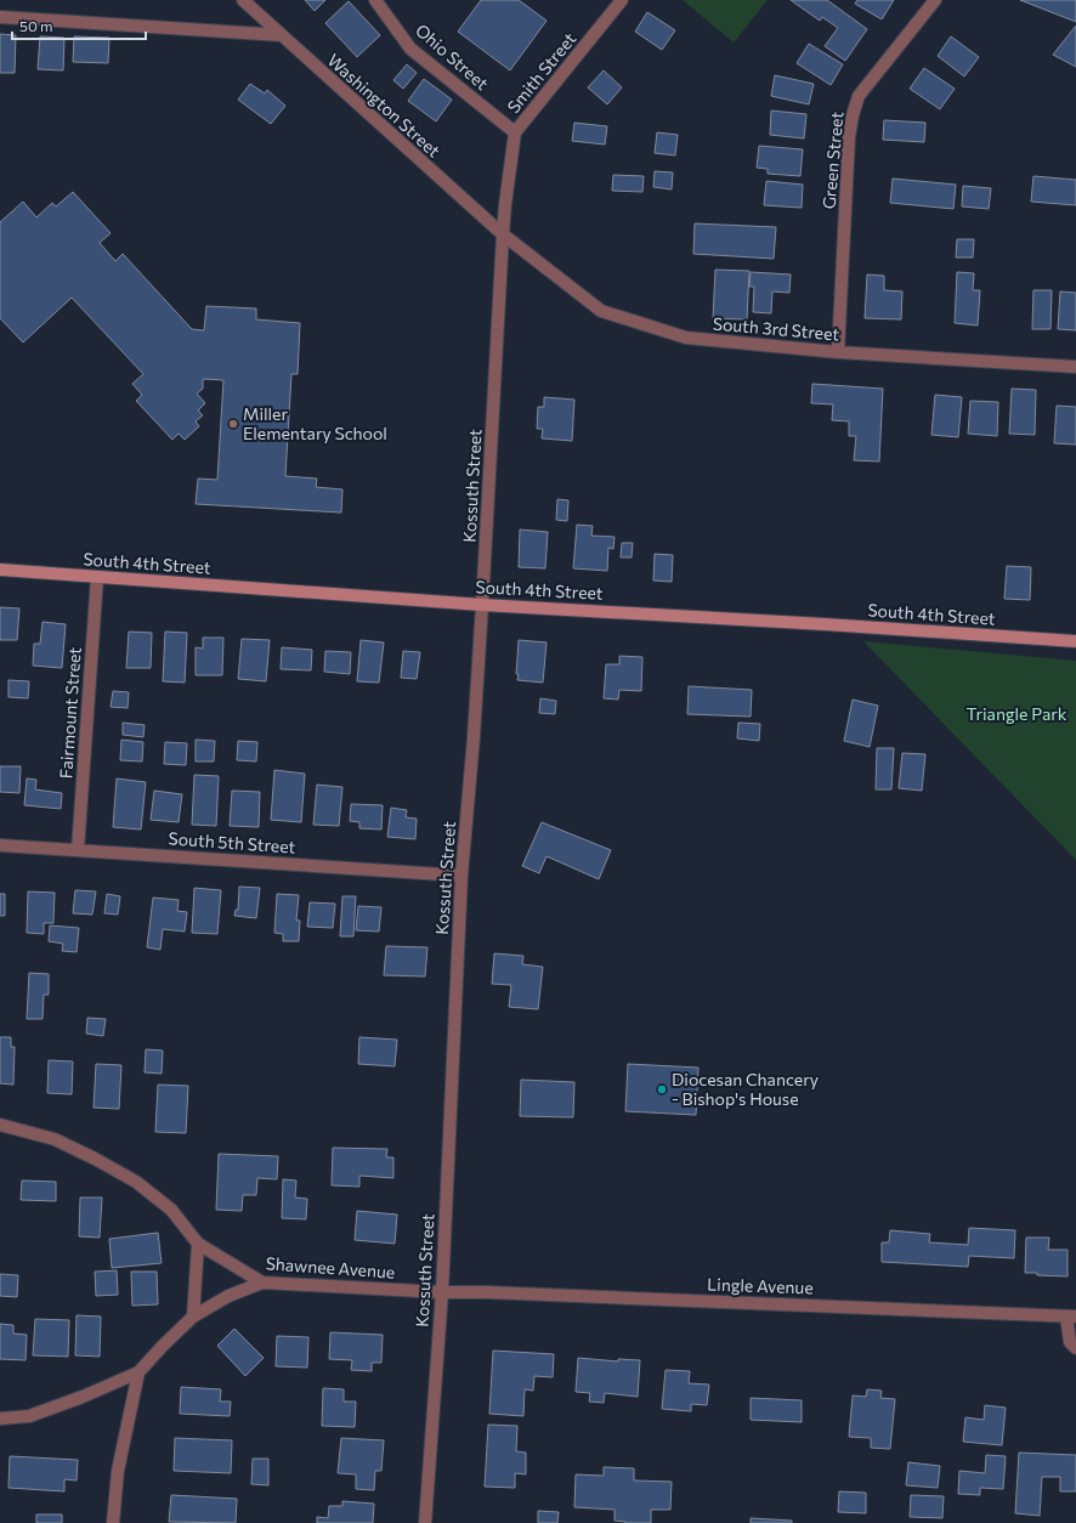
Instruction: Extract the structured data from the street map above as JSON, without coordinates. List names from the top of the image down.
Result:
{
  "streets": {
    "main road": ["South 4th Street"],
    "street": [
      "Ohio Street",
      "Smith Street",
      "Washington Street",
      "Green Street",
      "South 3rd Street",
      "Kossuth Street",
      "Fairmount Street",
      "South 5th Street",
      "Shawnee Avenue",
      "Lingle Avenue"
    ]
  },
  "crossings": [
    ["Ohio Street", "Smith Street"],
    ["Smith Street", "Washington Street"],
    ["Smith Street", "South 3rd Street"],
    ["Smith Street", "Kossuth Street"],
    ["Washington Street", "South 3rd Street"],
    ["Washington Street", "Kossuth Street"],
    ["Green Street", "South 3rd Street"],
    ["South 3rd Street", "Kossuth Street"],
    ["Kossuth Street", "South 4th Street"],
    ["Kossuth Street", "South 5th Street"],
    ["Kossuth Street", "Shawnee Avenue"],
    ["Kossuth Street", "Lingle Avenue"],
    ["South 4th Street", "Fairmount Street"],
    ["Fairmount Street", "South 5th Street"],
    ["Shawnee Avenue", "Lingle Avenue"]
  ],
  "parks": ["Triangle Park"],
  "places": ["Miller Elementary School", "Diocesan Chancery - Bishop's House"],
  "scale_bar": "50 m"
}
